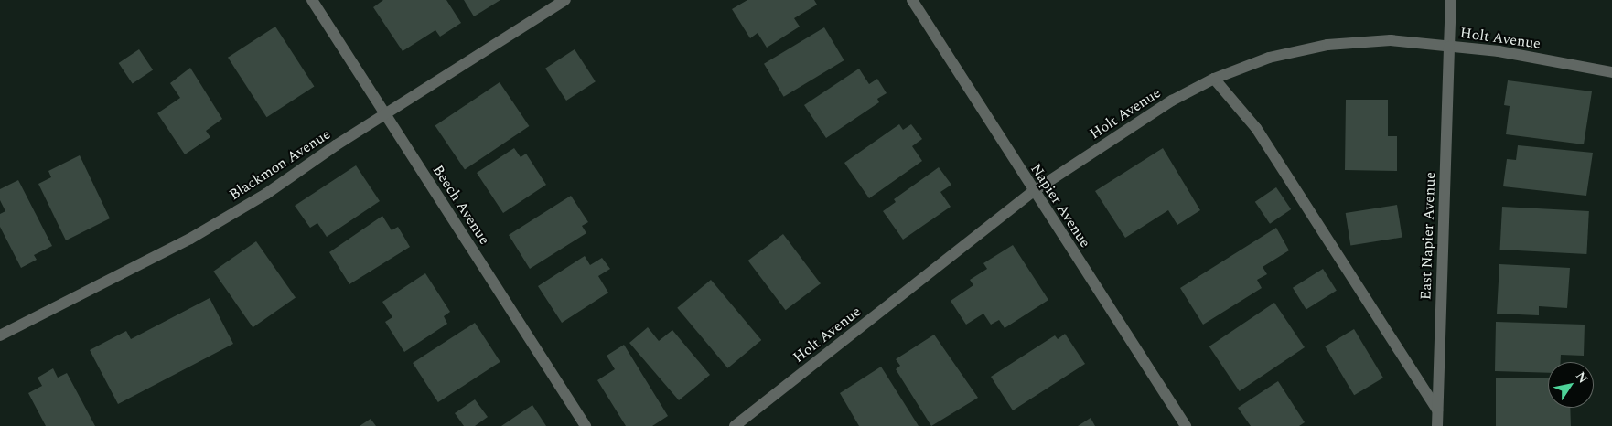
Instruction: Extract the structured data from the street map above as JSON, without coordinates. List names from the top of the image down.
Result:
{
  "streets": {
    "street": [
      "Holt Avenue",
      "Blackmon Avenue",
      "Beech Avenue",
      "Napier Avenue",
      "East Napier Avenue"
    ]
  },
  "crossings": [
    ["Holt Avenue", "Napier Avenue"],
    ["Holt Avenue", "East Napier Avenue"],
    ["Blackmon Avenue", "Beech Avenue"]
  ],
  "north": "top right"
}
